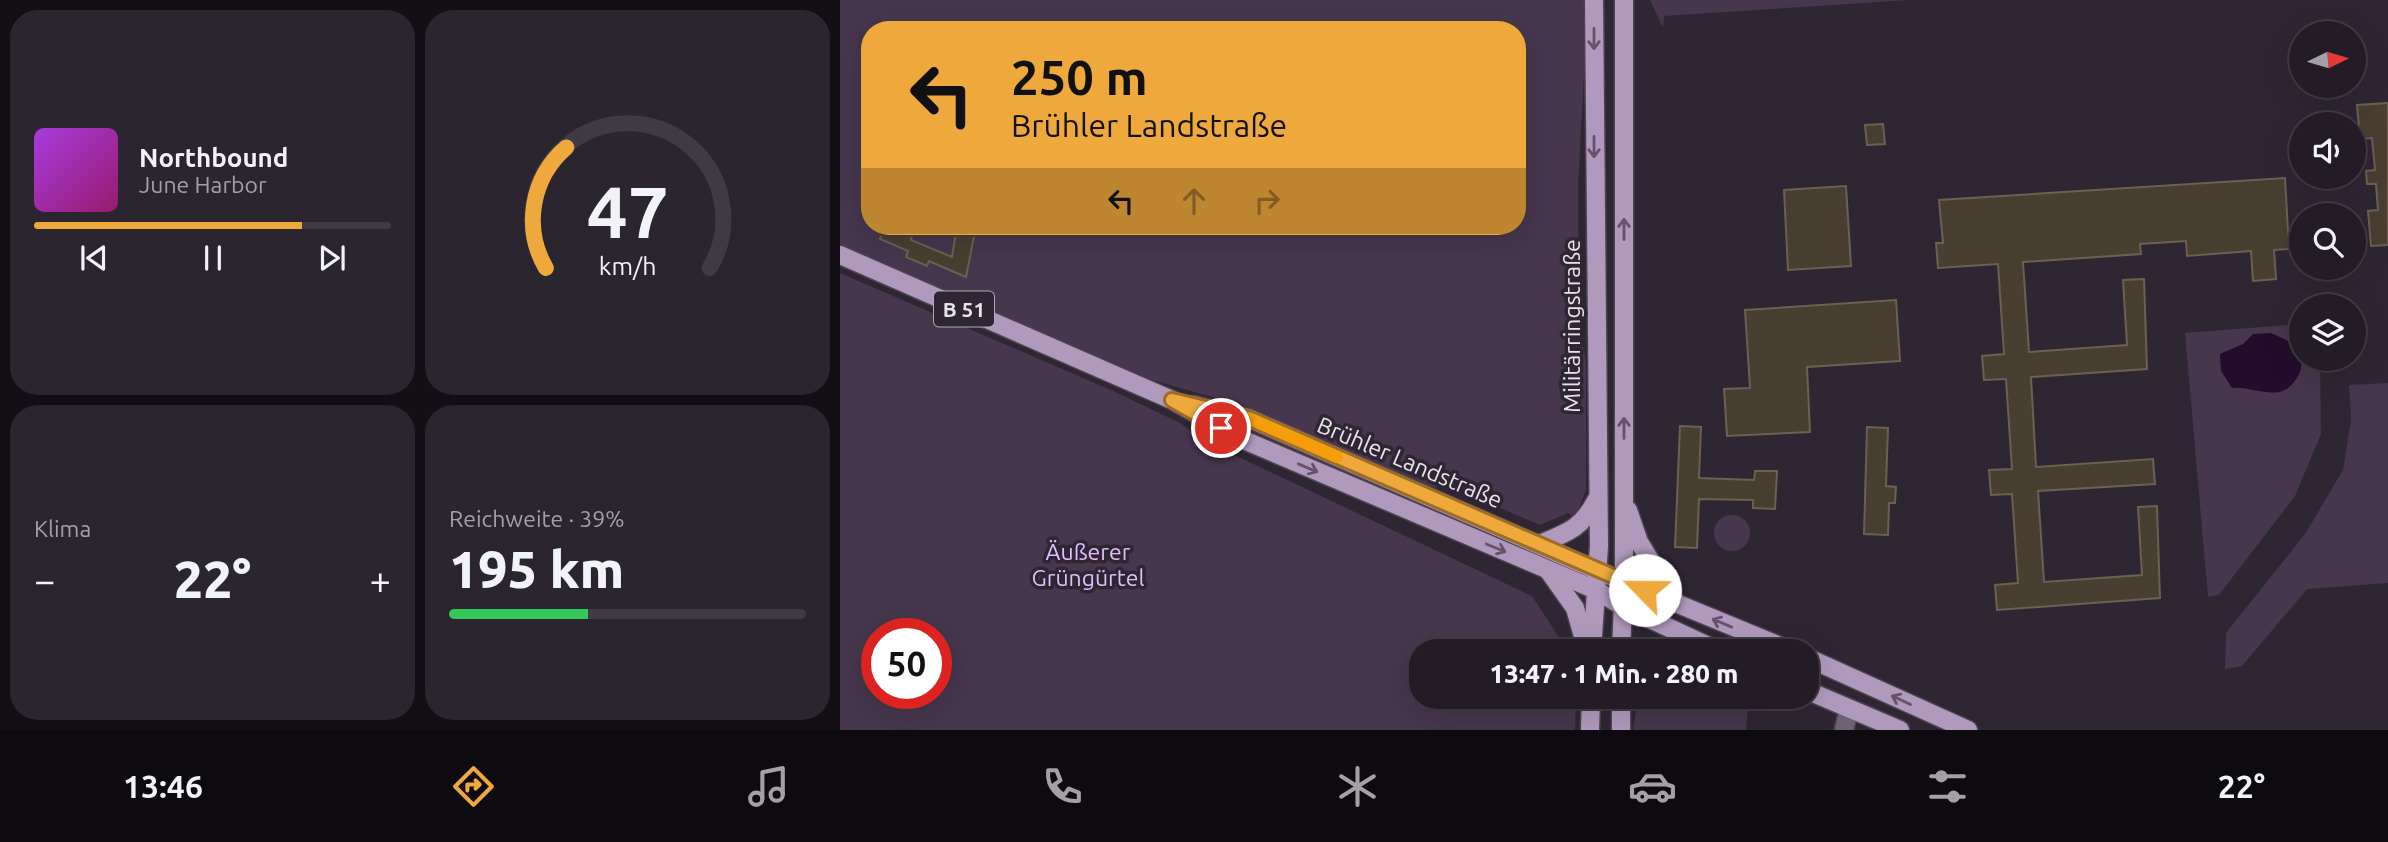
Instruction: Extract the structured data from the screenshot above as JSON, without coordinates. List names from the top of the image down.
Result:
{
  "streets": {
    "main road": ["B 51", "Militärringstraße", "Brühler Landstraße"]
  },
  "crossings": [
    ["Militärringstraße", "Brühler Landstraße"]
  ],
  "parks": ["Äußerer Grüngürtel"],
  "north": "right",
  "page": {
    "turn": ["250 m", "Brühler Landstraße"],
    "song": ["Northbound", "June Harbor"],
    "tile": [
      "Klima",
      ["Reichweite · 39%", "195 km"]
    ],
    "heat": ["−", "22°", "+"],
    "limit": "50",
    "trip": "13:47 · 1 Min. · 280 m",
    "tabs": ["13:46", "22°"],
    "gauge": ["47", "km/h"]
  }
}
